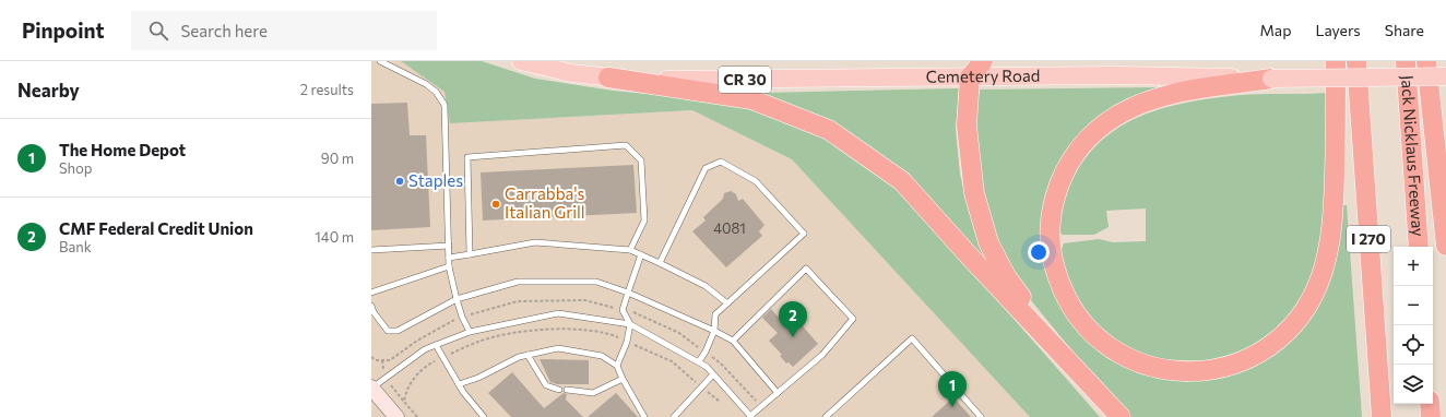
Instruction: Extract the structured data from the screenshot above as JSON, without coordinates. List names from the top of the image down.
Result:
{
  "streets": {
    "highway": ["Jack Nicklaus Freeway", "I 270"],
    "main road": ["Cemetery Road", "CR 30"]
  },
  "places": ["Staples", "Carrabba's Italian Grill"],
  "house_numbers": ["4081"],
  "page": {
    "header": "Pinpoint",
    "search": "Search here",
    "nav": ["Map", "Layers", "Share"],
    "heading": ["Nearby", "2 results"],
    "list": [
      {
        "mark": "1",
        "name": "The Home Depot",
        "note": "Shop",
        "value": "90 m"
      },
      {
        "mark": "2",
        "name": "CMF Federal Credit Union",
        "note": "Bank",
        "value": "140 m"
      }
    ],
    "map_buttons": ["+", "−"],
    "pins": ["2", "1"]
  }
}
